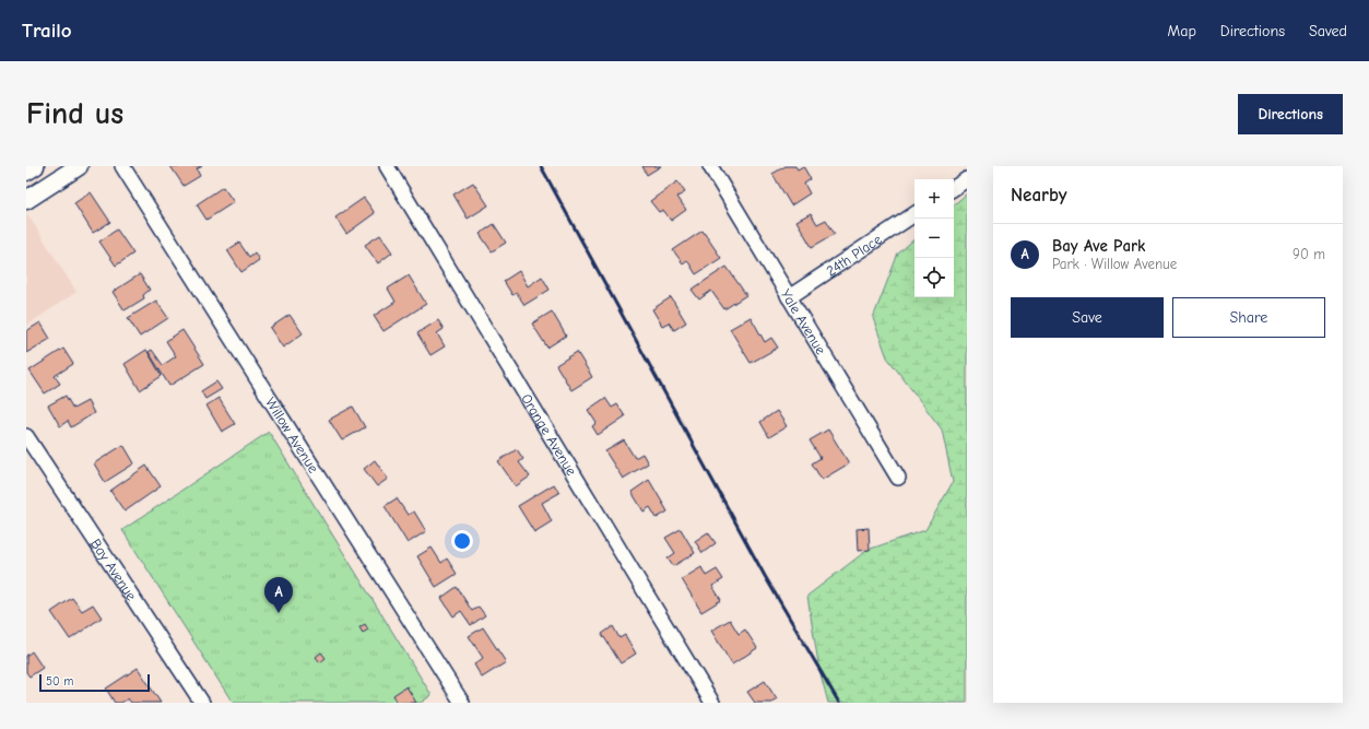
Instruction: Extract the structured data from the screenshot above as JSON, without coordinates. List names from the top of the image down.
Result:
{
  "streets": {
    "street": [
      "24th Place",
      "Yale Avenue",
      "Willow Avenue",
      "Orange Avenue",
      "Bay Avenue"
    ]
  },
  "crossings": [
    ["24th Place", "Yale Avenue"]
  ],
  "scale_bar": "50 m",
  "page": {
    "header": "Trailo",
    "nav": ["Map", "Directions", "Saved"],
    "buttons": [
      "Directions",
      ["Save", "Share"]
    ],
    "title": "Find us",
    "heading": "Nearby",
    "map_buttons": ["+", "−"],
    "list": [
      {
        "mark": "A",
        "name": "Bay Ave Park",
        "note": "Park · Willow Avenue",
        "value": "90 m"
      }
    ],
    "pins": "A",
    "scale": "50 m"
  }
}
